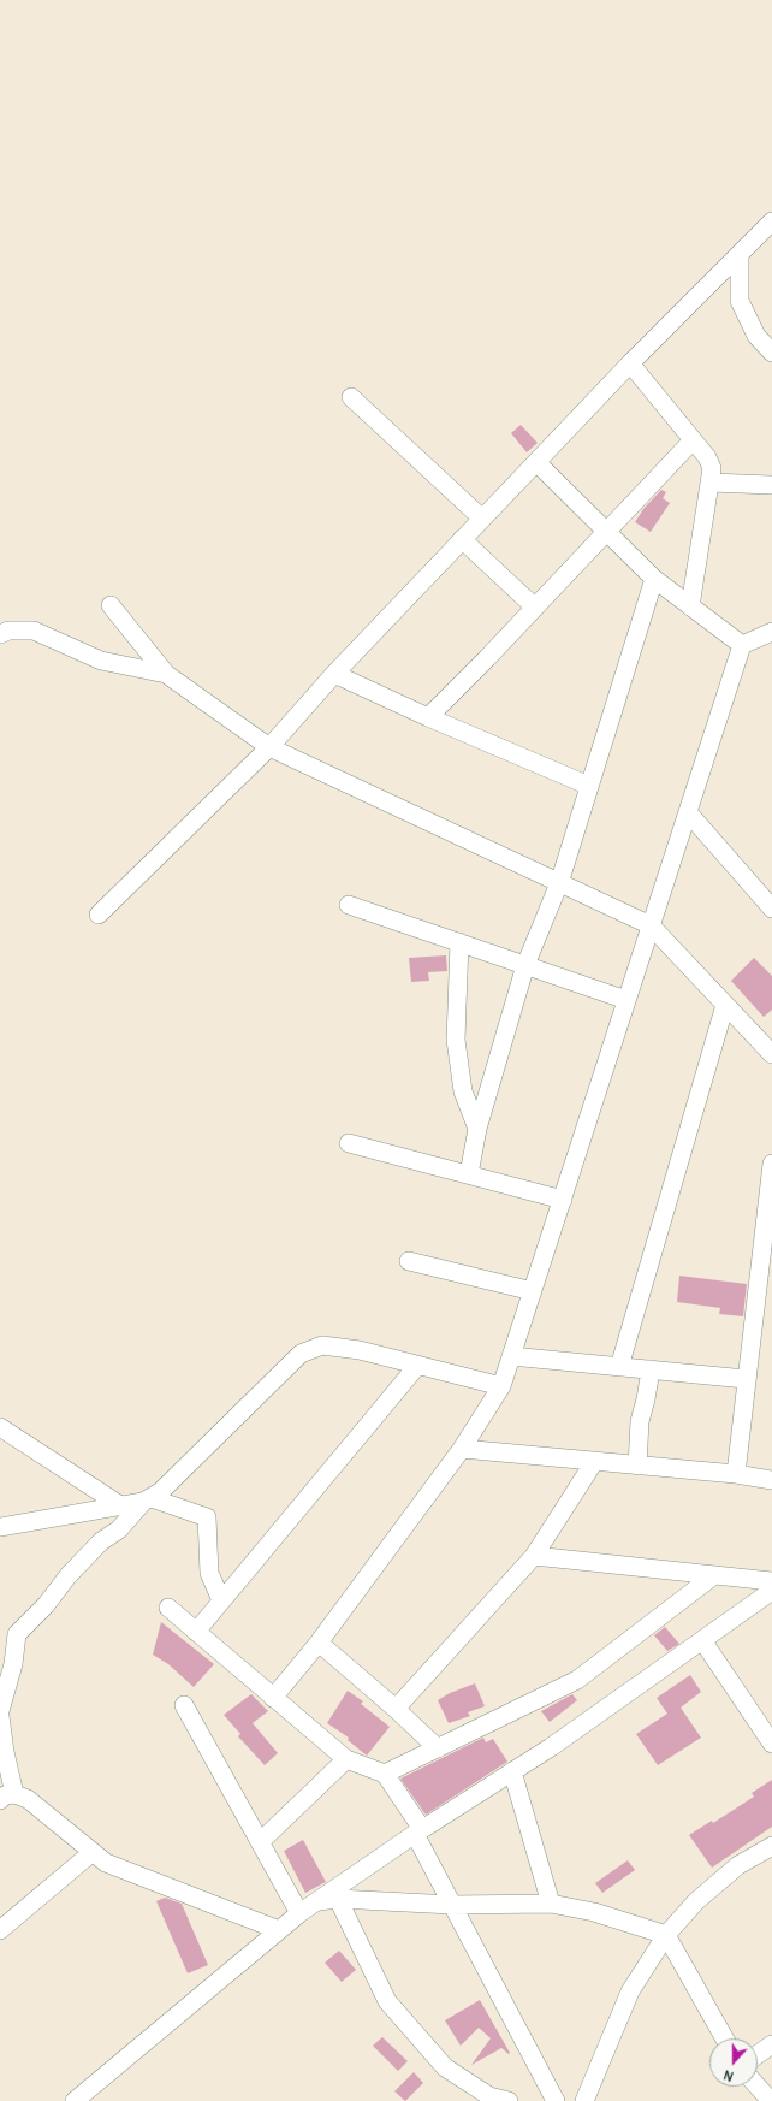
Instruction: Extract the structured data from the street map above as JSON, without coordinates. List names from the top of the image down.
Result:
{
  "north": "bottom"
}
